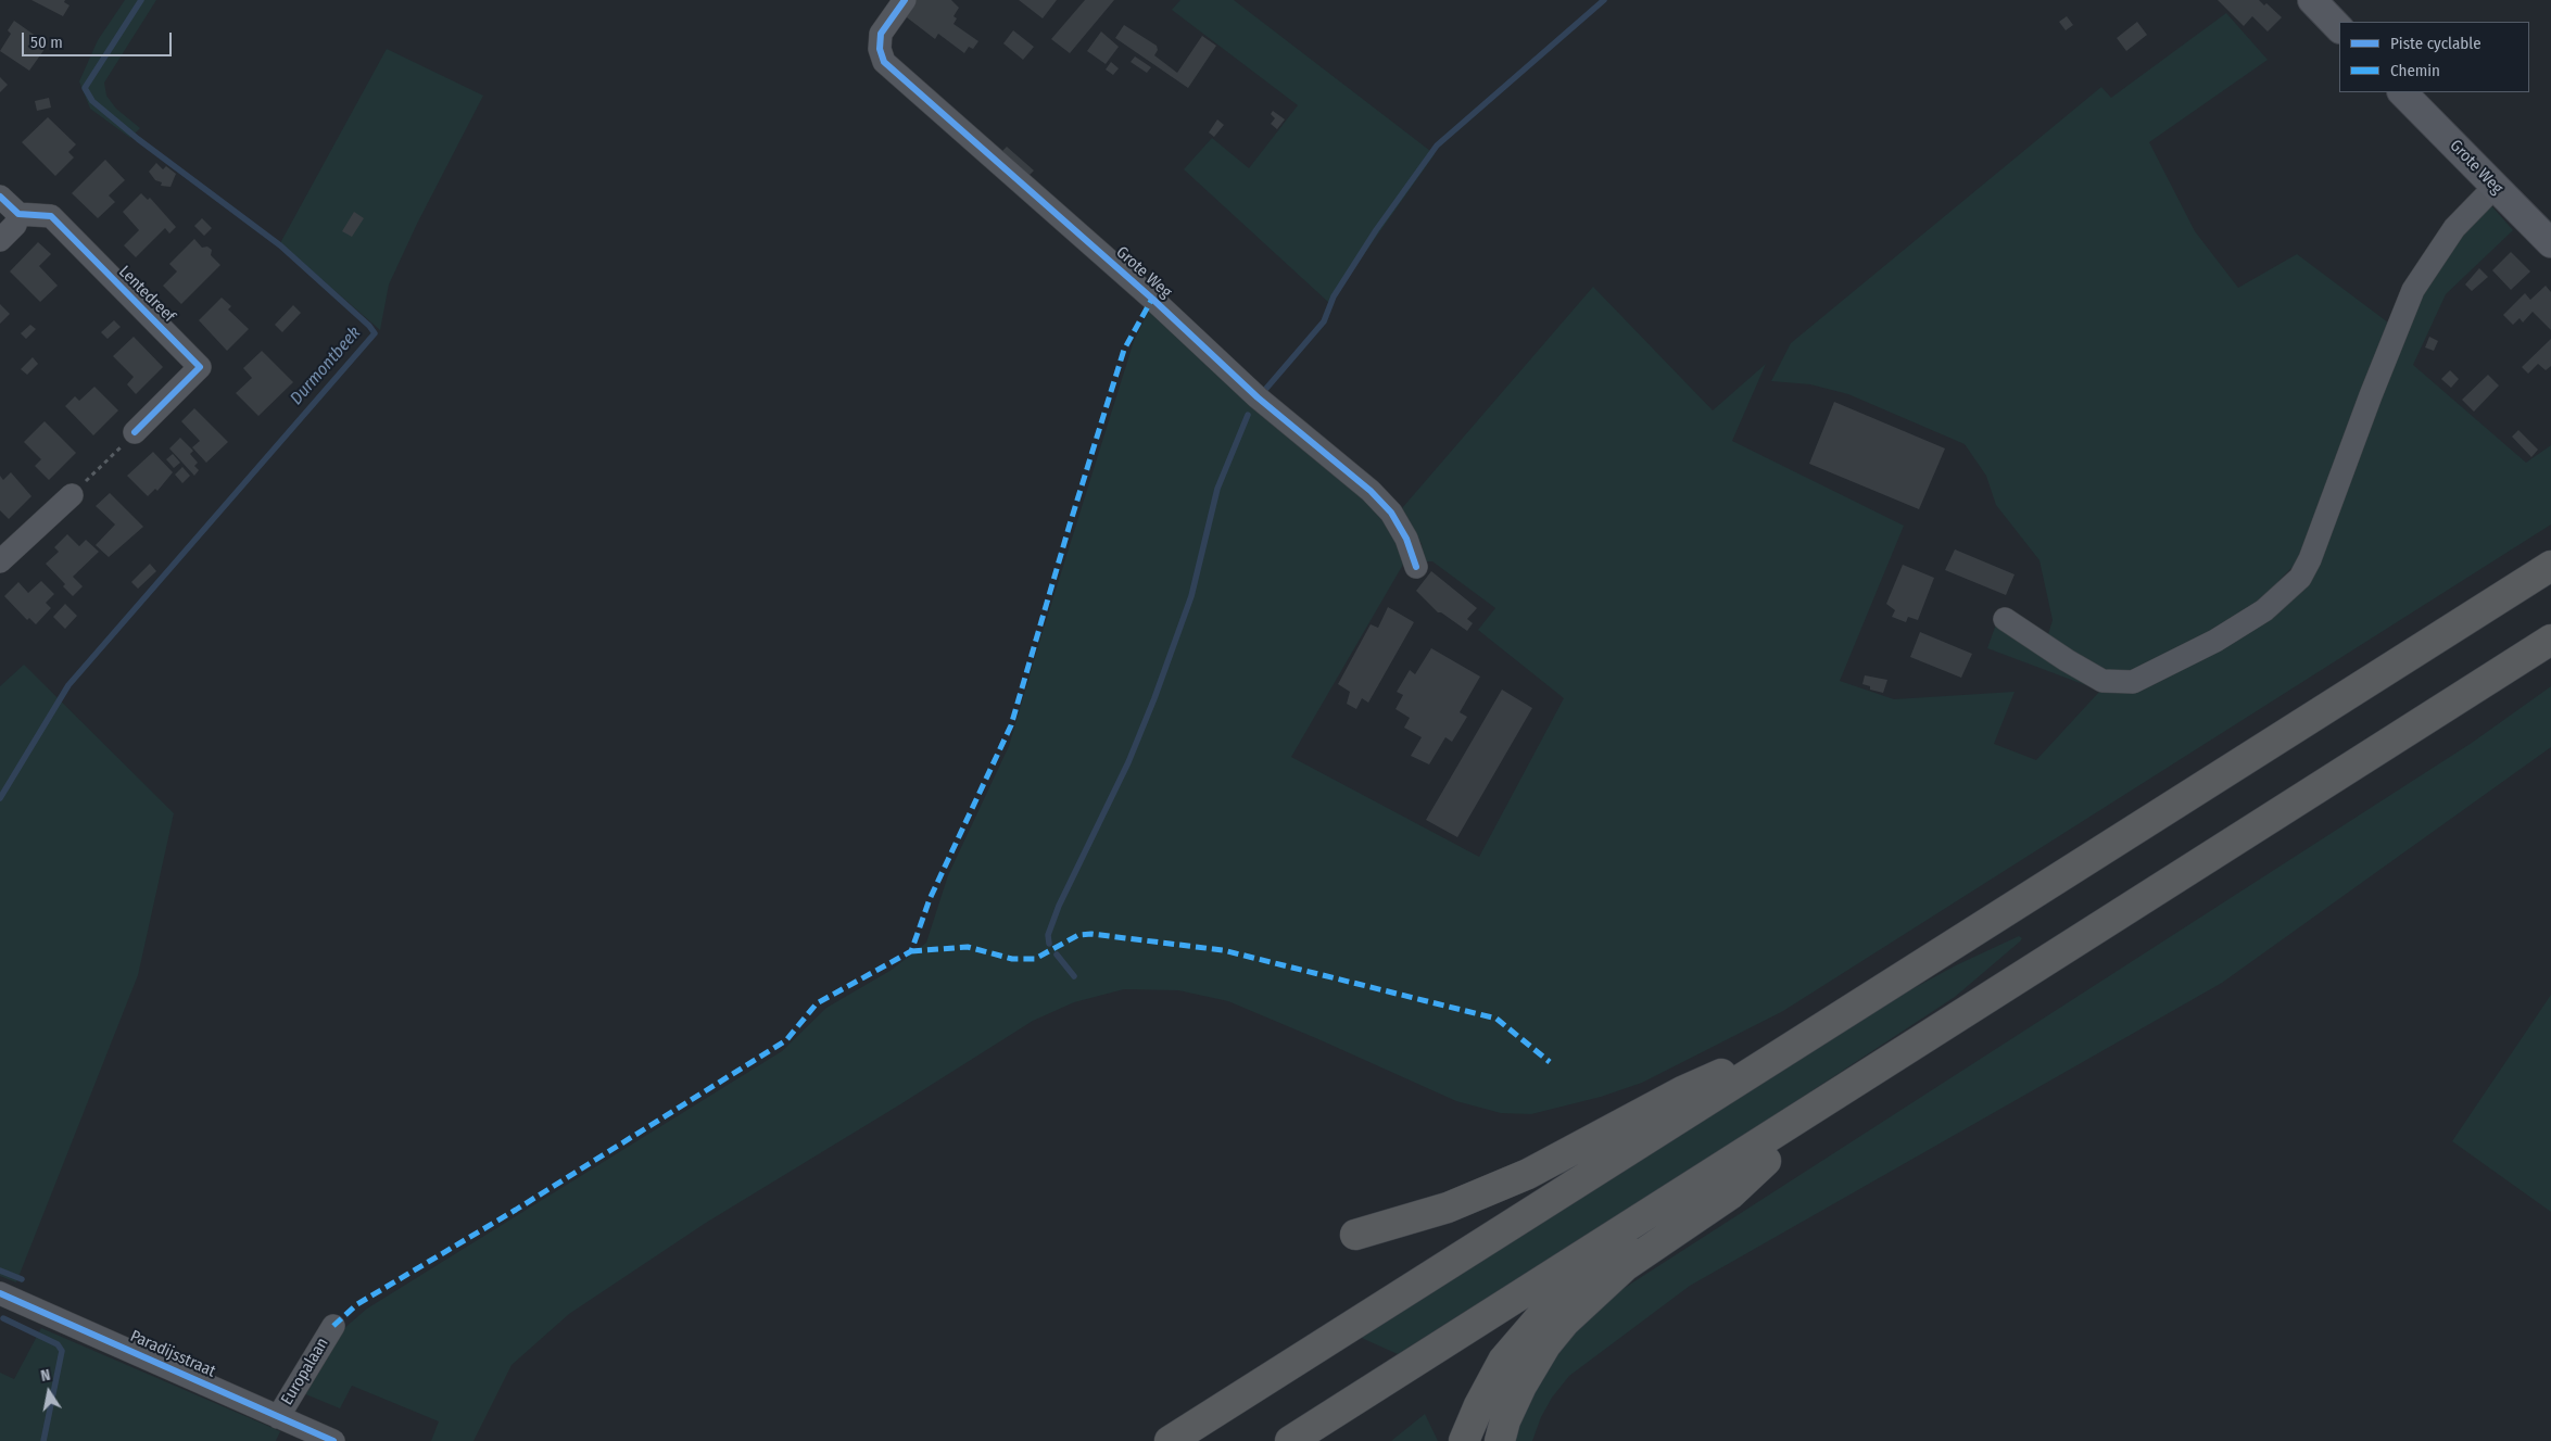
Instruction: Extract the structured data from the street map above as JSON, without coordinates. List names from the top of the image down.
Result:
{
  "streets": {
    "main road": ["Grote Weg"],
    "street": ["Lentedreef", "Paradijsstraat", "Europalaan"]
  },
  "crossings": [
    ["Paradijsstraat", "Europalaan"]
  ],
  "water": ["Durmontbeek"],
  "legend": ["Piste cyclable", "Chemin"],
  "scale_bar": "50 m",
  "north": "top"
}
